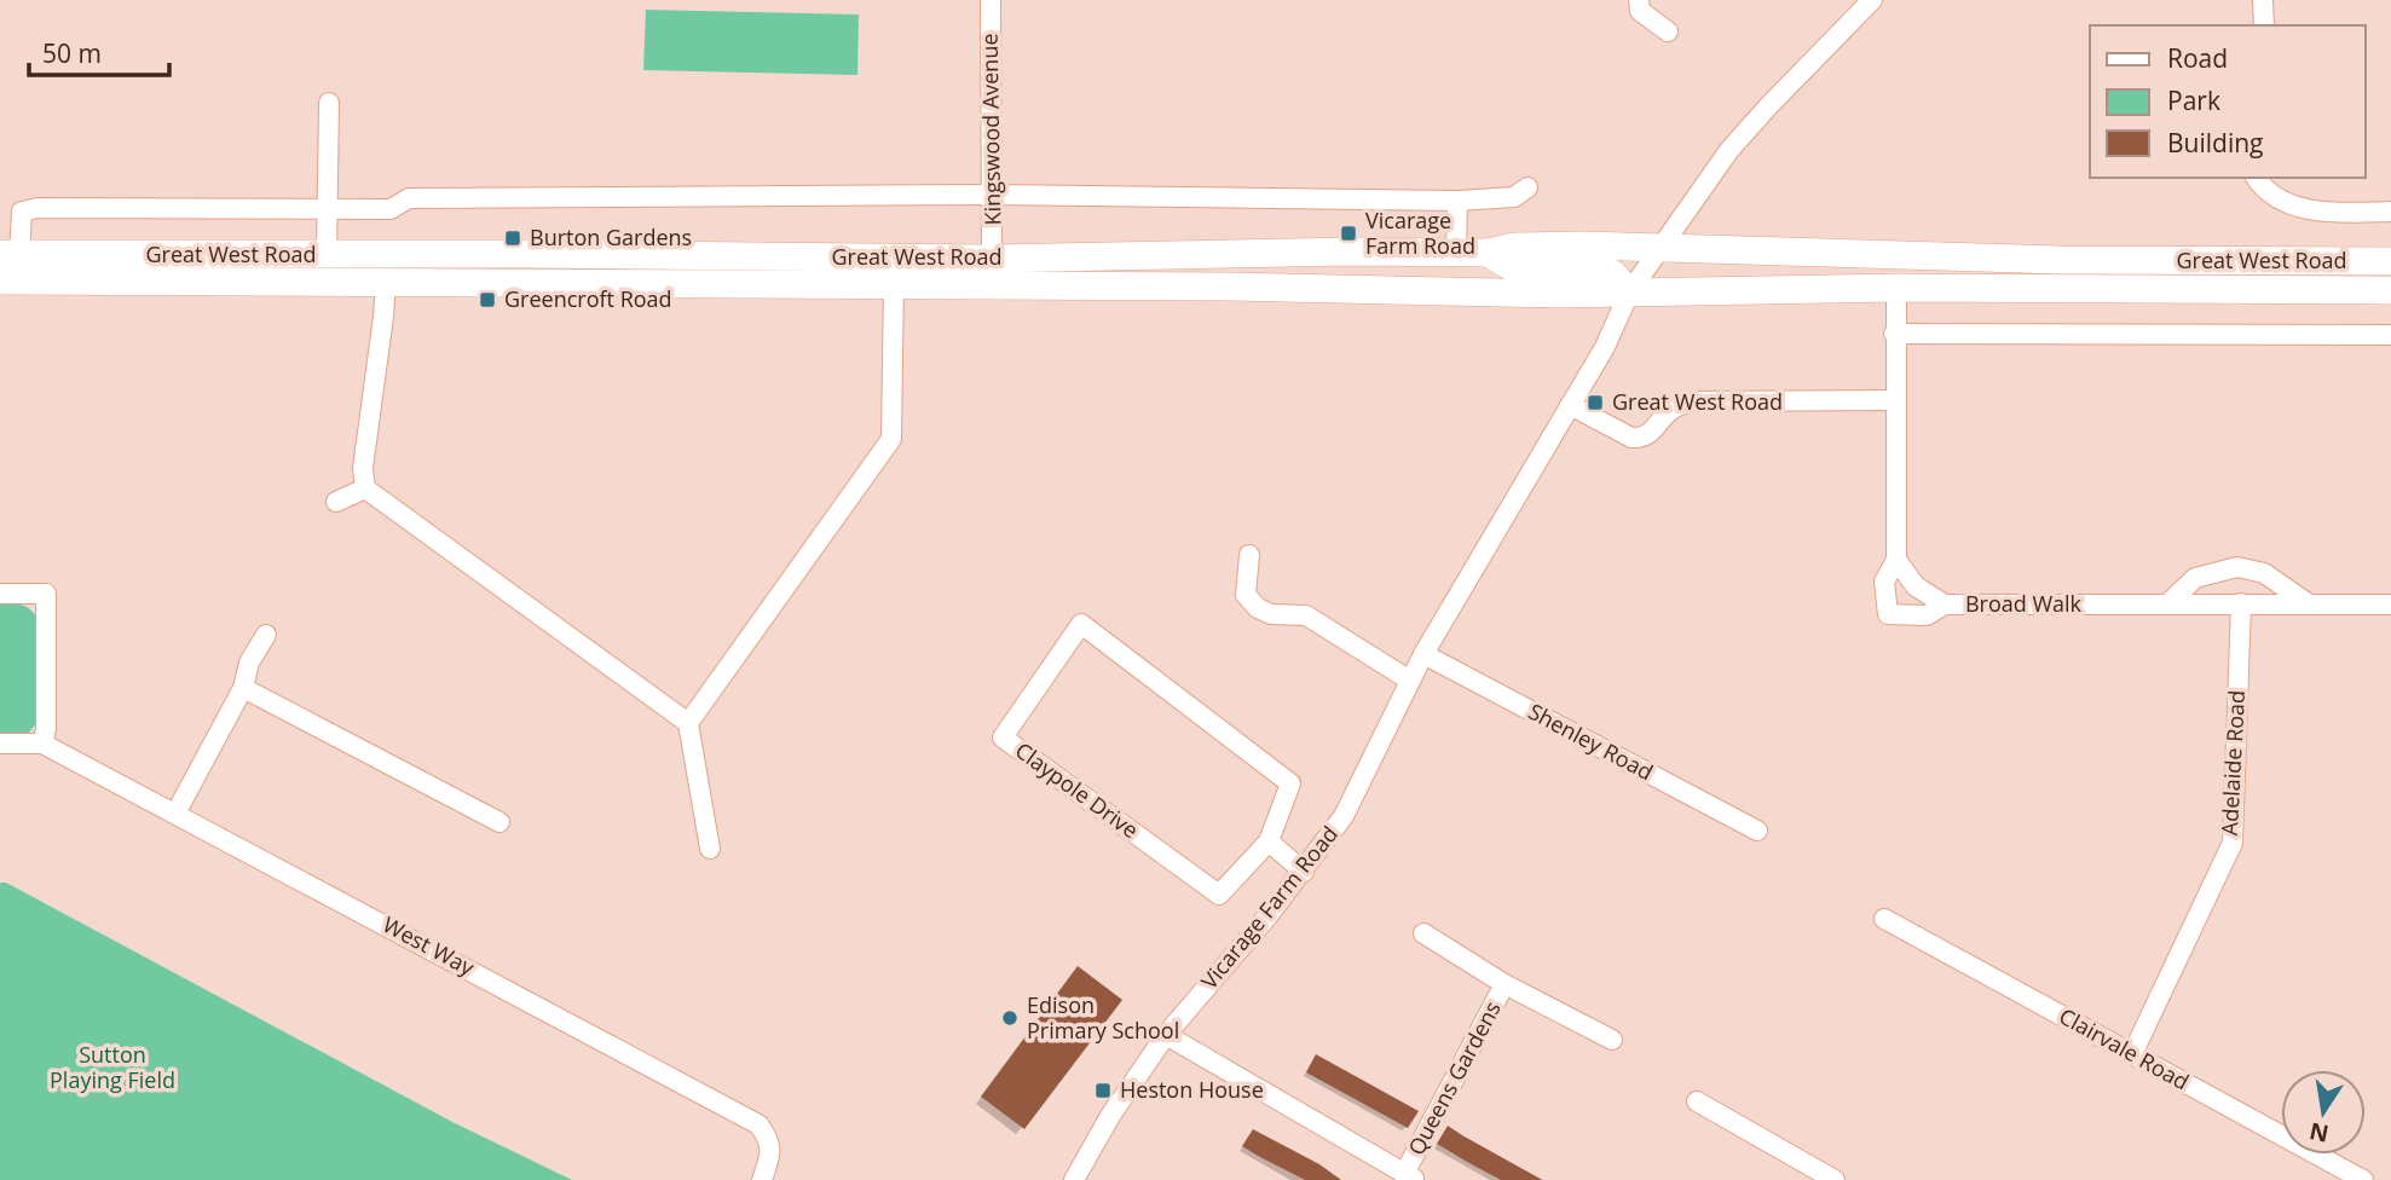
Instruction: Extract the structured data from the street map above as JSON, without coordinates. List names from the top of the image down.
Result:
{
  "streets": {
    "highway": ["Great West Road"],
    "street": [
      "Kingswood Avenue",
      "Broad Walk",
      "Shenley Road",
      "Adelaide Road",
      "Claypole Drive",
      "Vicarage Farm Road",
      "West Way",
      "Clairvale Road",
      "Queens Gardens"
    ]
  },
  "crossings": [
    ["Kingswood Avenue", "Great West Road"],
    ["Great West Road", "Vicarage Farm Road"],
    ["Broad Walk", "Adelaide Road"],
    ["Shenley Road", "Vicarage Farm Road"],
    ["Adelaide Road", "Clairvale Road"]
  ],
  "parks": ["Sutton Playing Field"],
  "places": {
    "transit": [
      "Vicarage Farm Road",
      "Burton Gardens",
      "Greencroft Road",
      "Great West Road",
      "Heston House"
    ],
    "other": ["Edison Primary School"]
  },
  "legend": ["Road", "Park", "Building"],
  "scale_bar": "50 m",
  "north": "bottom"
}
